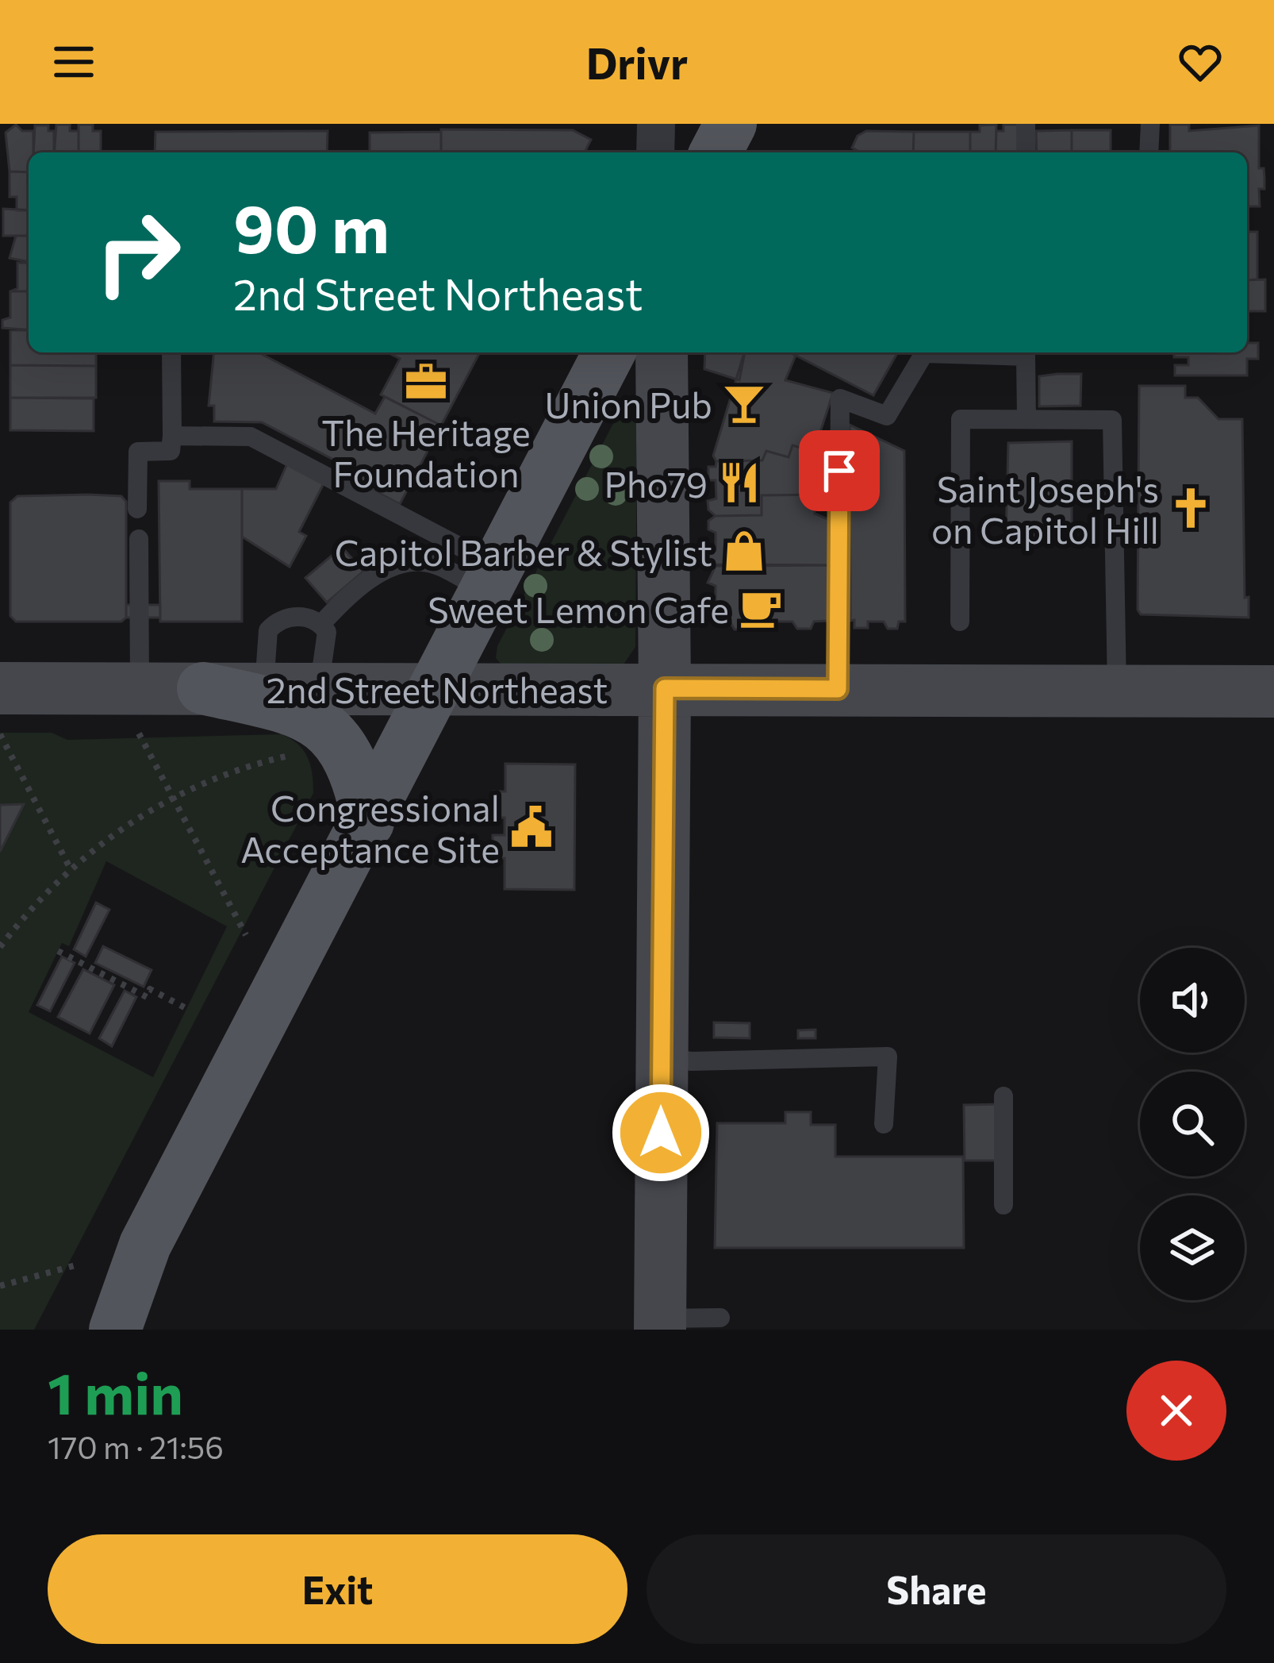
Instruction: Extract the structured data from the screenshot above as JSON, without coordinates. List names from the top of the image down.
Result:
{
  "streets": {
    "street": ["2nd Street Northeast"]
  },
  "places": {
    "office": ["The Heritage Foundation"],
    "bar": ["Union Pub"],
    "restaurant": ["Pho79"],
    "church": ["Saint Joseph's on Capitol Hill"],
    "shop": ["Capitol Barber & Stylist"],
    "cafe": ["Sweet Lemon Cafe"],
    "public building": ["Congressional Acceptance Site"]
  },
  "page": {
    "header": "Drivr",
    "turn": ["90 m", "2nd Street Northeast"],
    "heading": ["1 min", "170 m · 21:56"],
    "buttons": ["Exit", "Share"]
  }
}
